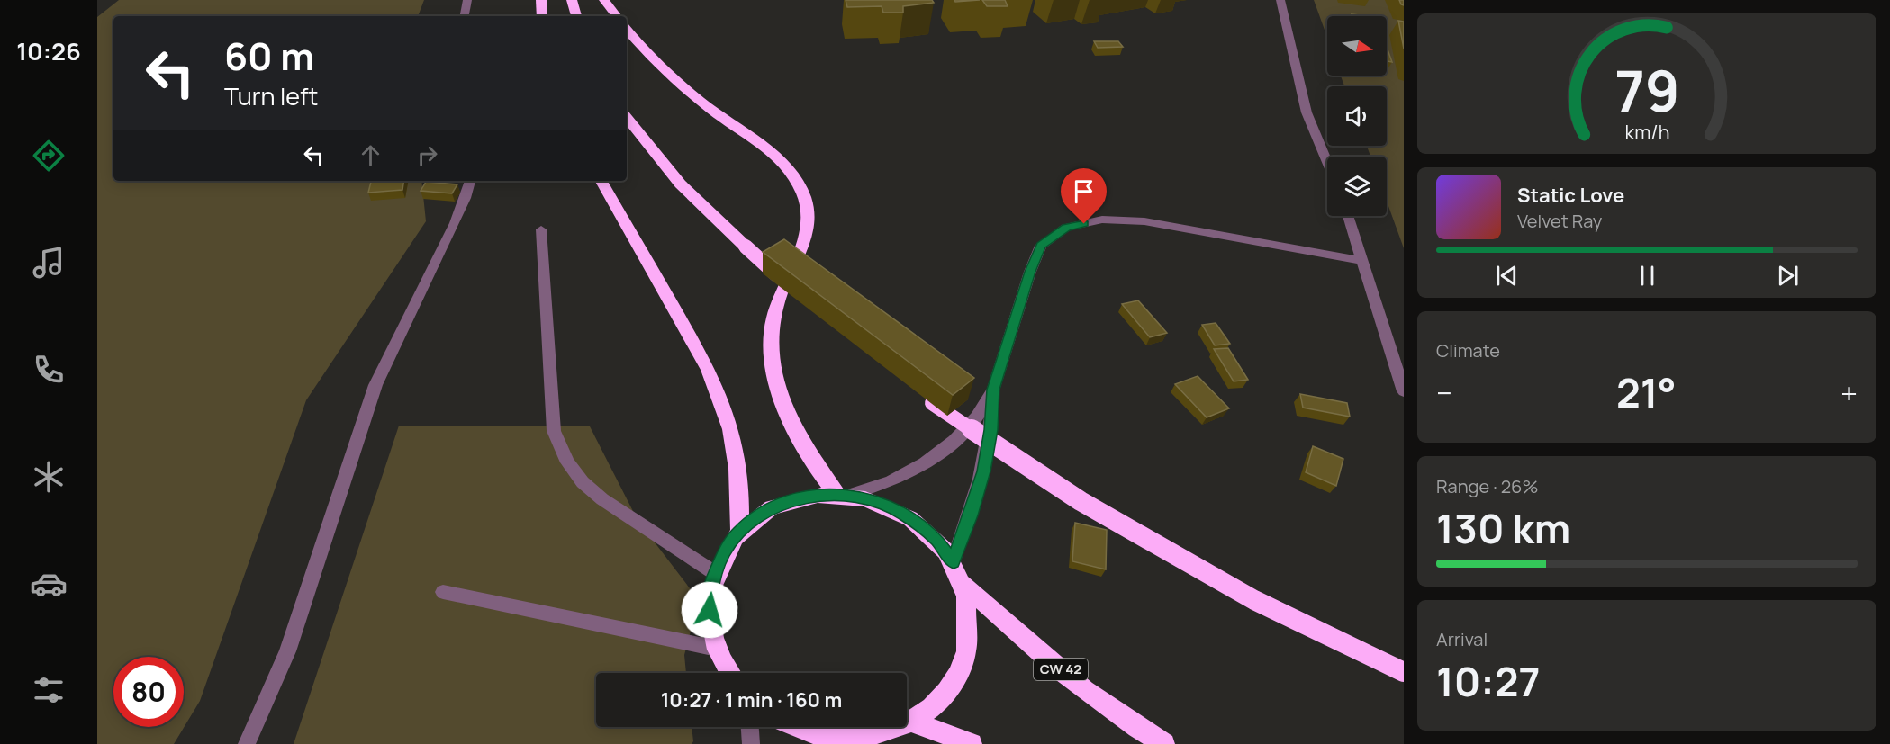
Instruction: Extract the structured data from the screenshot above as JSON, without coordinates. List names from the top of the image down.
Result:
{
  "streets": {
    "highway": ["CW 42"]
  },
  "north": "right",
  "page": {
    "tabs": "10:26",
    "turn": ["60 m", "Turn left"],
    "song": ["Static Love", "Velvet Ray"],
    "tile": [
      "Climate",
      ["Range · 26%", "130 km"],
      ["Arrival", "10:27"]
    ],
    "heat": ["−", "21°", "+"],
    "limit": "80",
    "trip": "10:27 · 1 min · 160 m",
    "gauge": ["79", "km/h"]
  }
}
